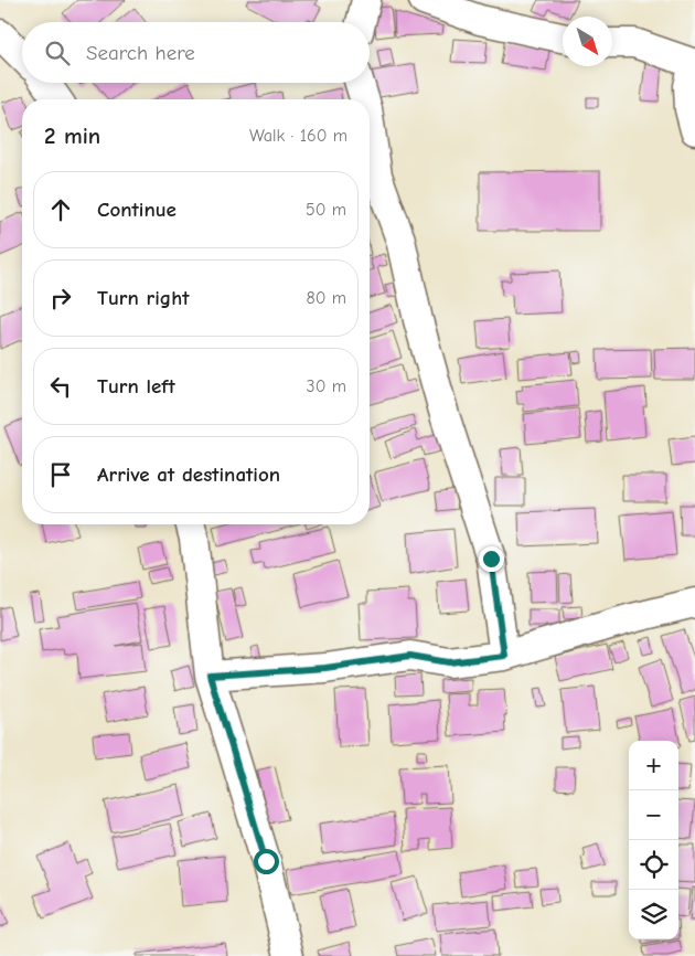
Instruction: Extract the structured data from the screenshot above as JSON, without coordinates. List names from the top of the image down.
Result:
{
  "north": "bottom right",
  "page": {
    "search": "Search here",
    "heading": ["2 min", "Walk · 160 m"],
    "list": [
      ["Continue", "50 m"],
      ["Turn right", "80 m"],
      ["Turn left", "30 m"],
      "Arrive at destination"
    ],
    "map_buttons": ["+", "−"]
  }
}
